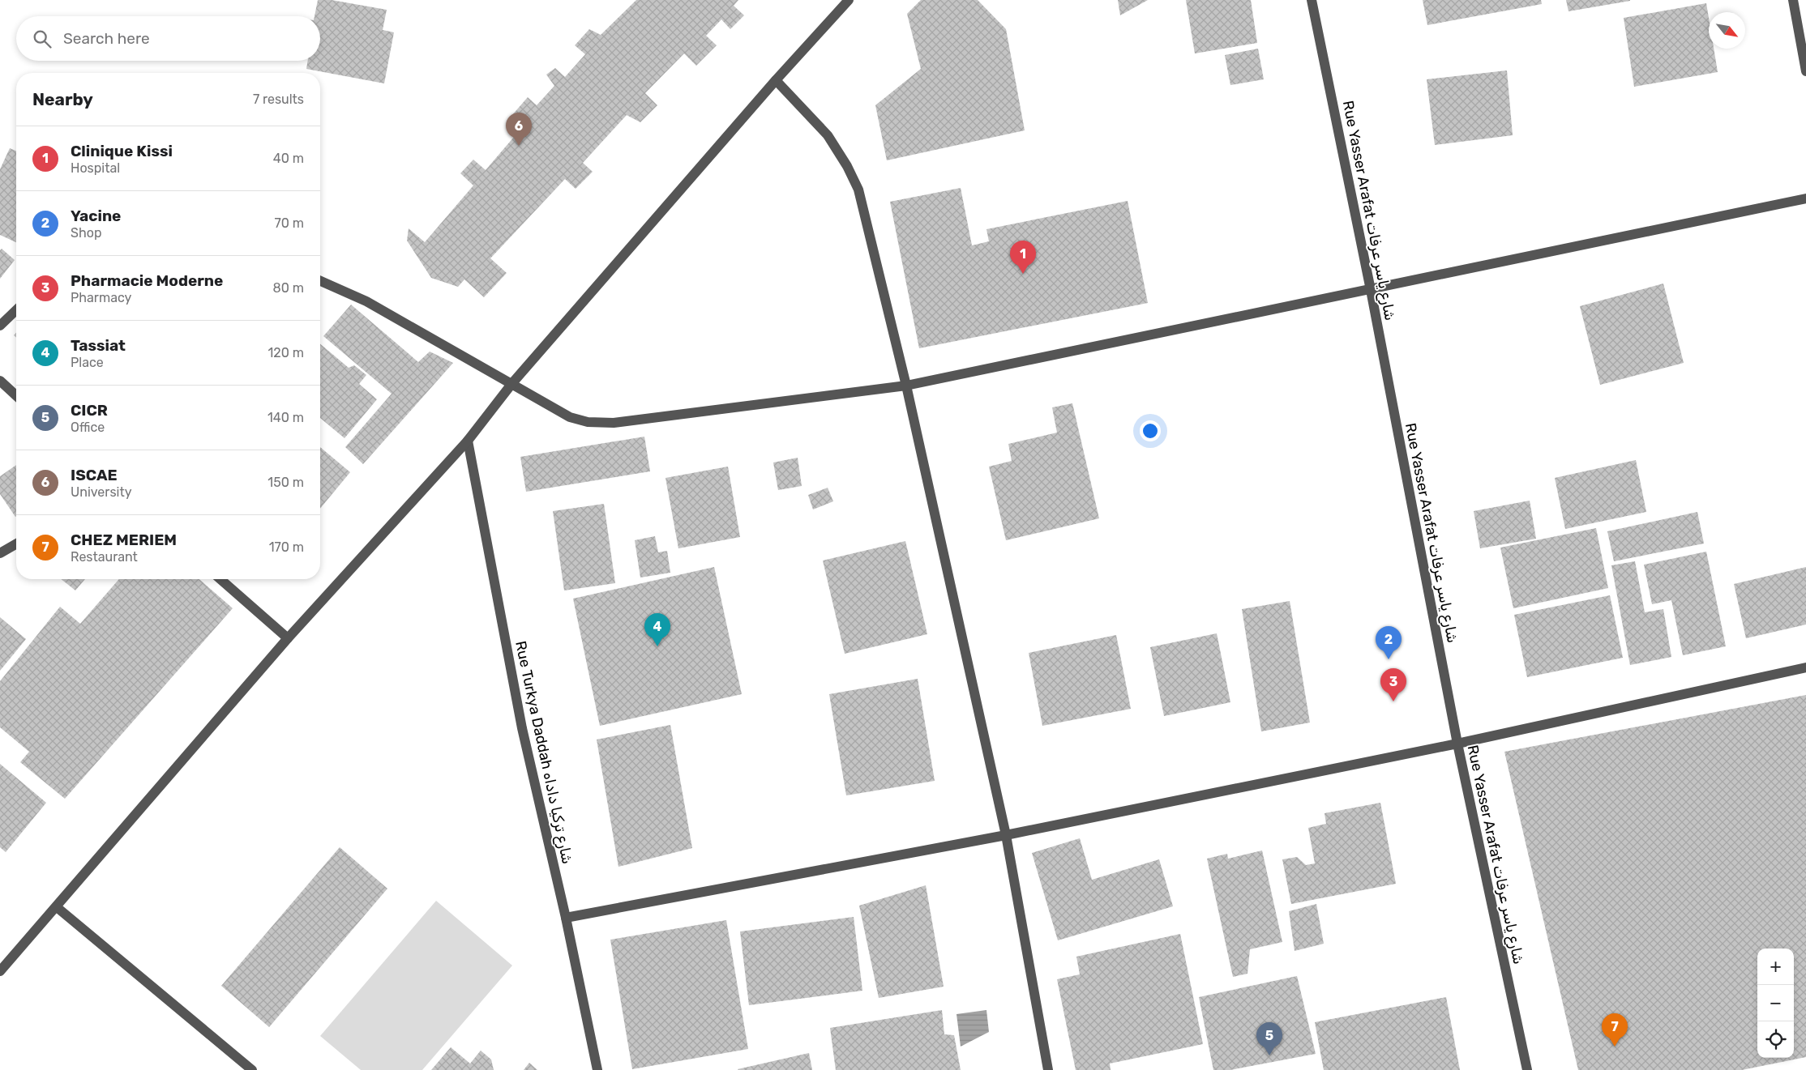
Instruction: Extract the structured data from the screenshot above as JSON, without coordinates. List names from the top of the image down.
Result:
{
  "streets": {
    "street": ["Rue Yasser Arafat شارع ياسر عرفات", "Rue Turkya Daddah شارع تركيا داداه"]
  },
  "north": "bottom right",
  "page": {
    "search": "Search here",
    "heading": ["Nearby", "7 results"],
    "pins": [
      "6",
      "1",
      "4",
      "2",
      "3",
      "7",
      "5"
    ],
    "list": [
      {
        "mark": "1",
        "name": "Clinique Kissi",
        "note": "Hospital",
        "value": "40 m"
      },
      {
        "mark": "2",
        "name": "Yacine",
        "note": "Shop",
        "value": "70 m"
      },
      {
        "mark": "3",
        "name": "Pharmacie Moderne",
        "note": "Pharmacy",
        "value": "80 m"
      },
      {
        "mark": "4",
        "name": "Tassiat",
        "note": "Place",
        "value": "120 m"
      },
      {
        "mark": "5",
        "name": "CICR",
        "note": "Office",
        "value": "140 m"
      },
      {
        "mark": "6",
        "name": "ISCAE",
        "note": "University",
        "value": "150 m"
      },
      {
        "mark": "7",
        "name": "CHEZ MERIEM",
        "note": "Restaurant",
        "value": "170 m"
      }
    ],
    "map_buttons": ["+", "−"]
  }
}
